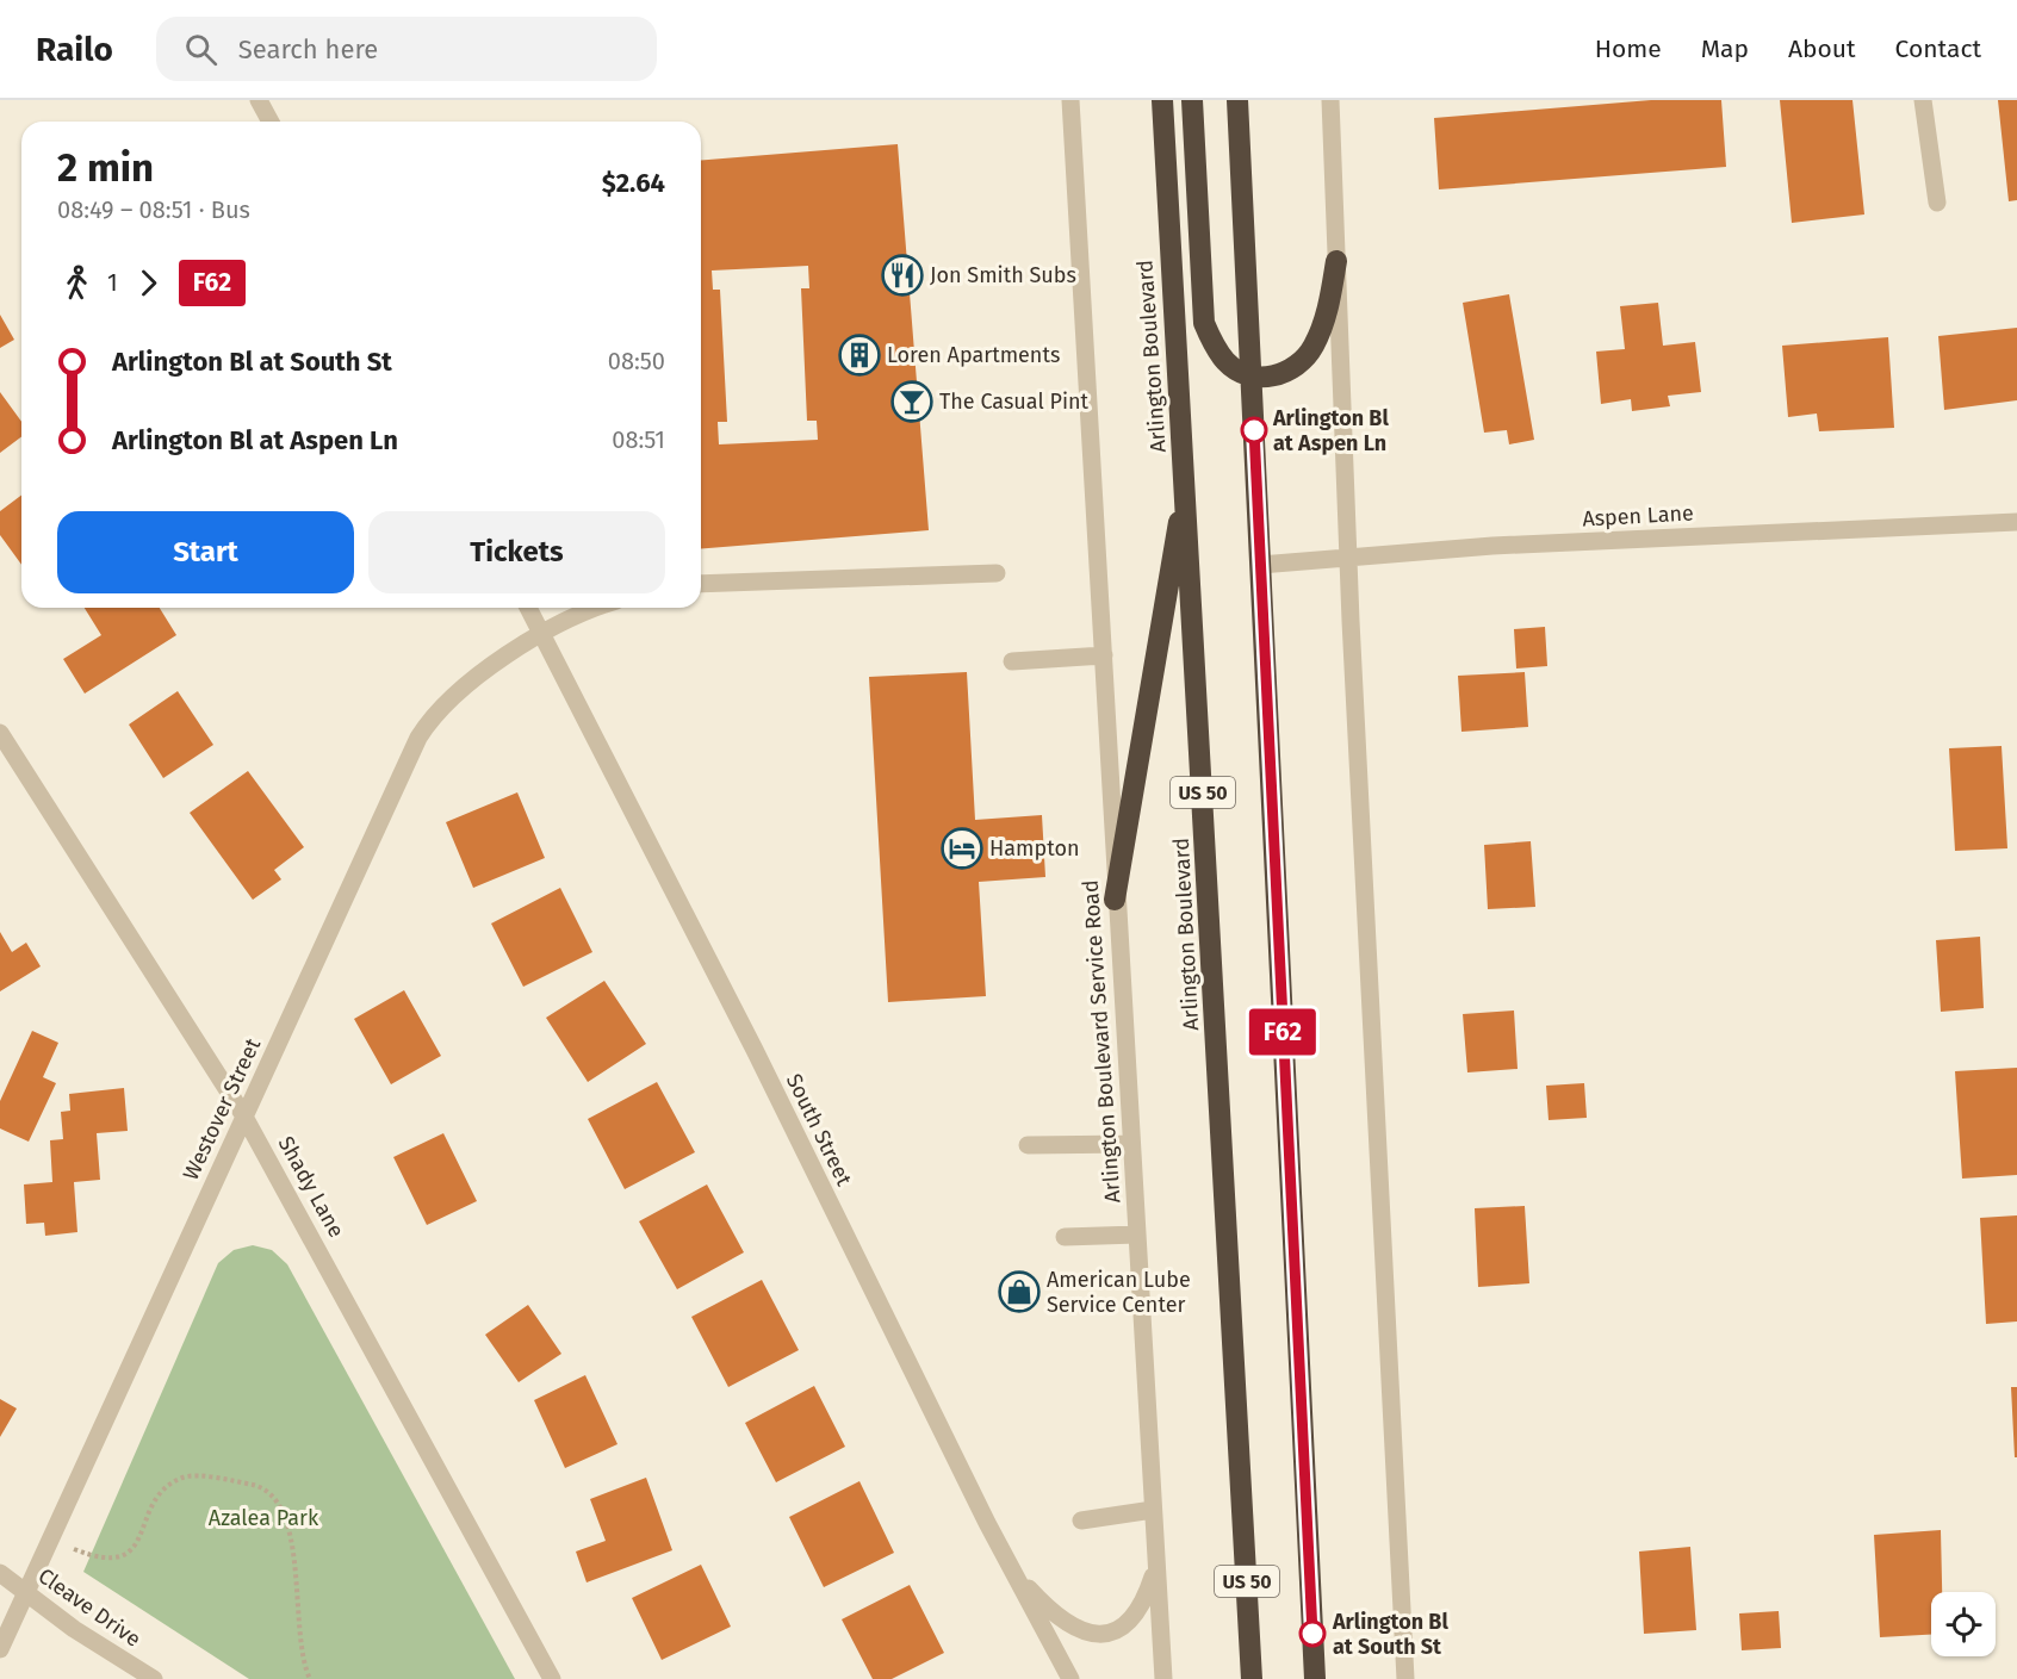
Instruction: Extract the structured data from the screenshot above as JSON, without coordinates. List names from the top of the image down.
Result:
{
  "streets": {
    "highway": ["Arlington Boulevard", "US 50"],
    "street": [
      "Aspen Lane",
      "Arlington Boulevard Service Road",
      "Westover Street",
      "South Street",
      "Shady Lane",
      "Cleave Drive"
    ]
  },
  "crossings": [
    ["Aspen Lane", "US 50"],
    ["Westover Street", "South Street"],
    ["Westover Street", "Shady Lane"],
    ["Westover Street", "Cleave Drive"]
  ],
  "parks": ["Azalea Park"],
  "places": {
    "restaurant": ["Jon Smith Subs"],
    "building": ["Loren Apartments"],
    "bar": ["The Casual Pint"],
    "other": ["Arlington Bl at Aspen Ln", "Arlington Bl at South St"],
    "hotel": ["Hampton"],
    "shop": ["American Lube Service Center"]
  },
  "lines": ["bus line F62"],
  "page": {
    "header": "Railo",
    "search": "Search here",
    "nav": [
      "Home",
      "Map",
      "About",
      "Contact"
    ],
    "on_map": "F62",
    "heading": ["2 min", "08:49 – 08:51 · Bus", "$2.64"],
    "legs": ["1", "F62"],
    "list": [
      {
        "name": "Arlington Bl at South St",
        "value": "08:50"
      },
      {
        "name": "Arlington Bl at Aspen Ln",
        "value": "08:51"
      }
    ],
    "buttons": ["Start", "Tickets"]
  }
}
